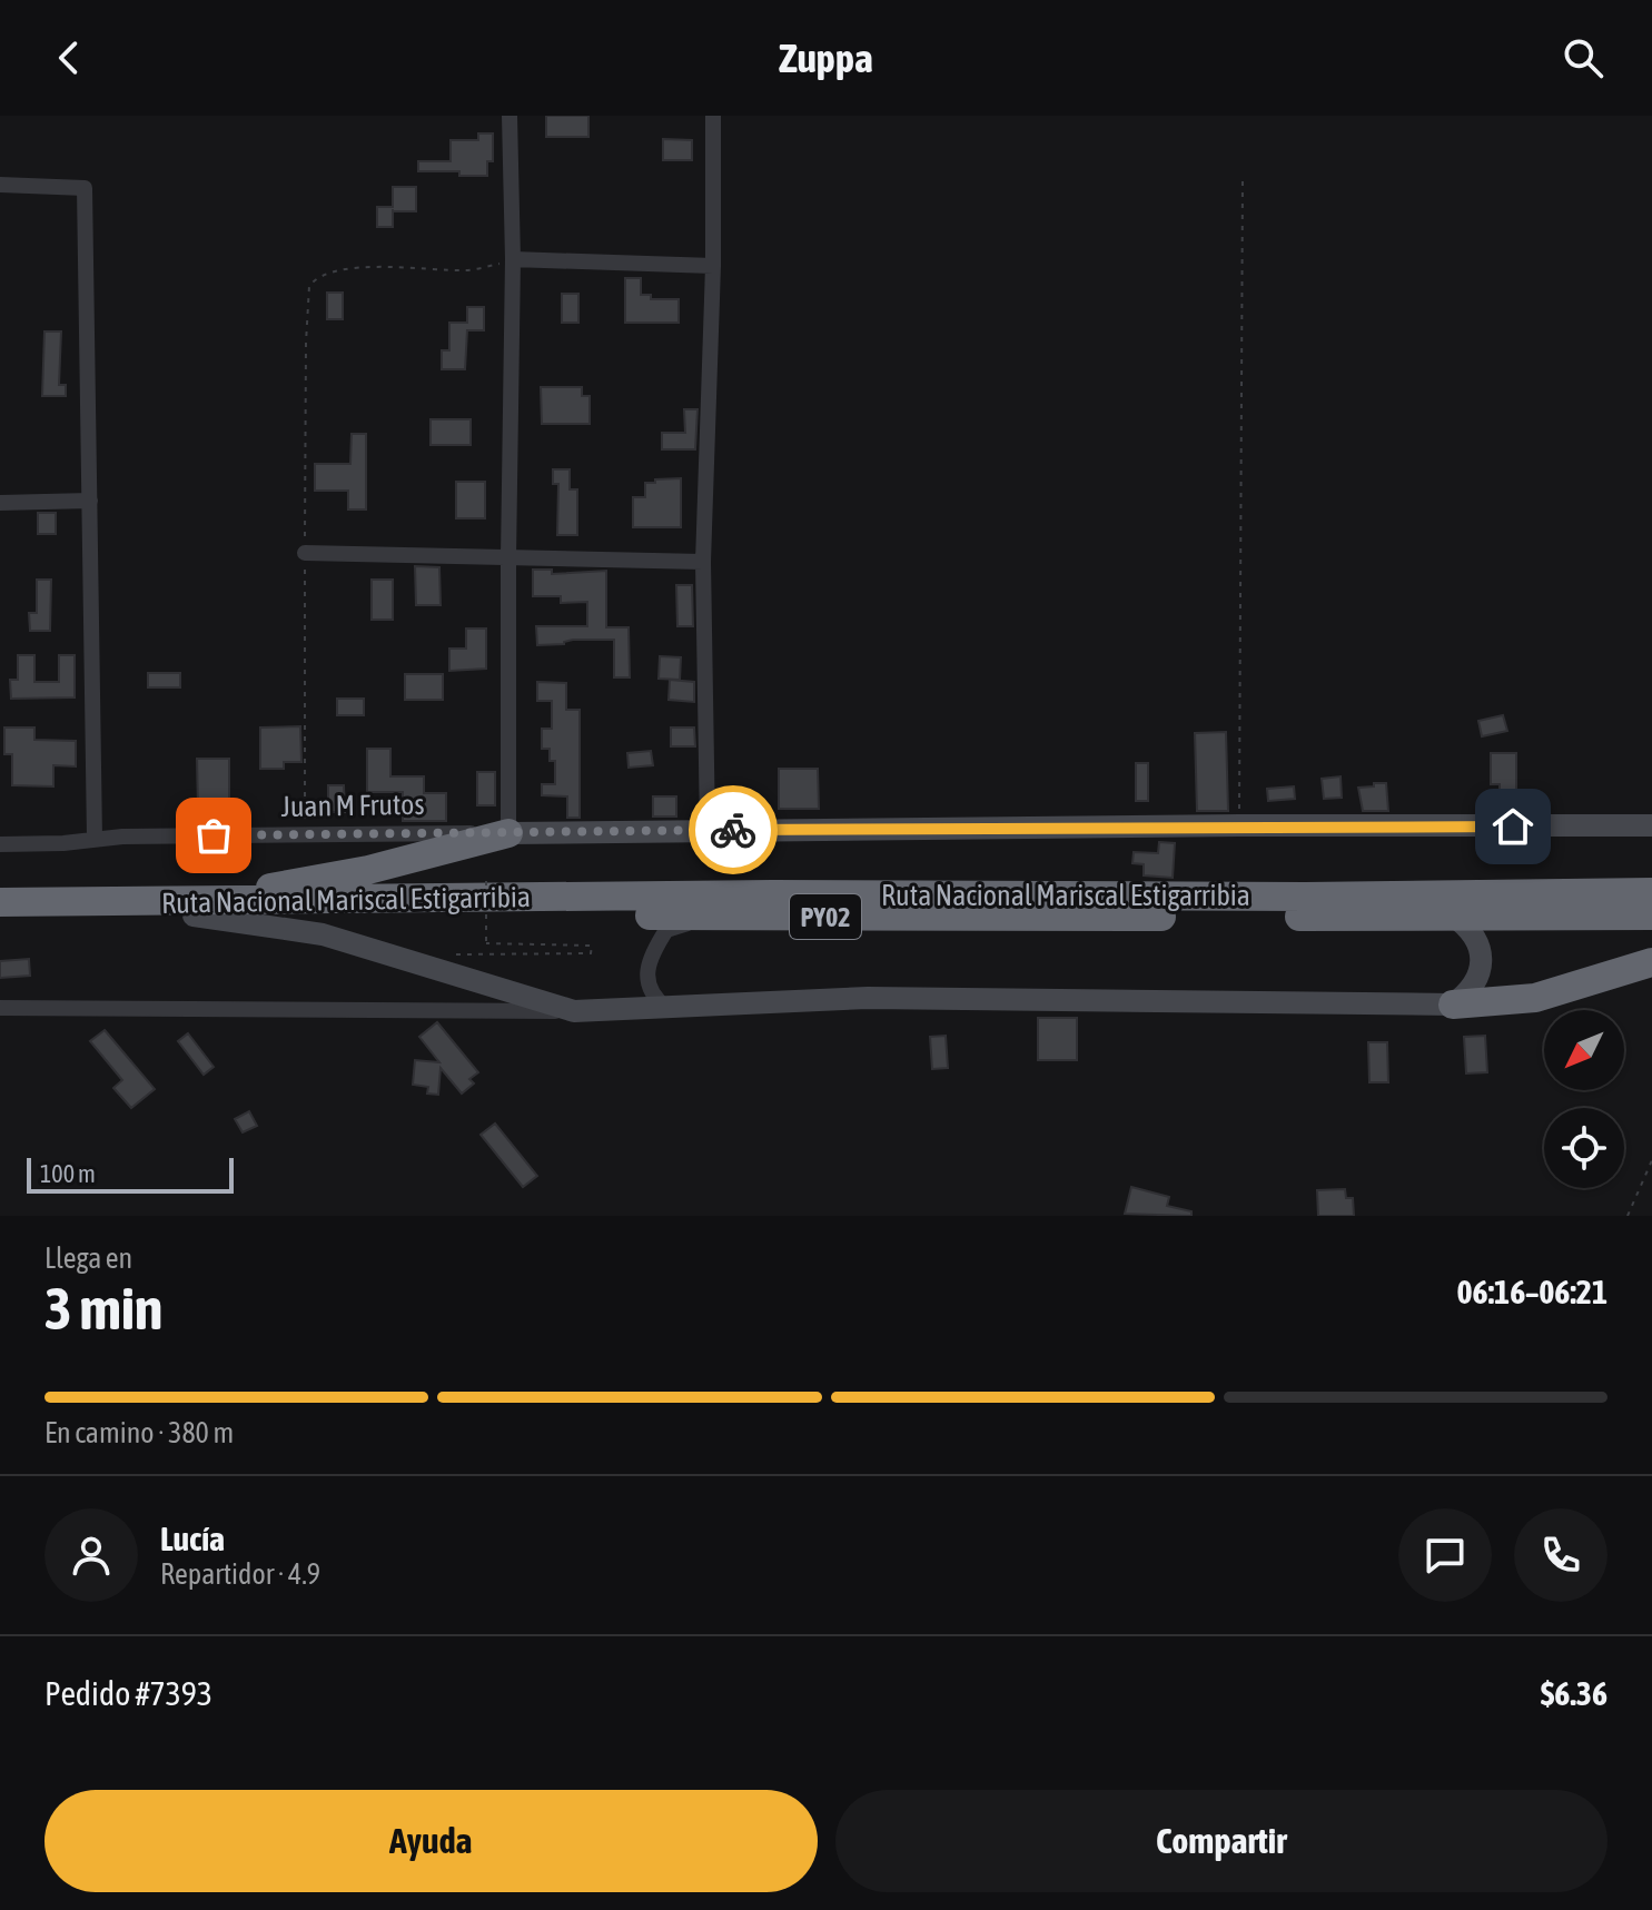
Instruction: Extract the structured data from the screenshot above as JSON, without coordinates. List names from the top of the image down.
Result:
{
  "streets": {
    "highway": ["Ruta Nacional Mariscal Estigarribia", "PY02"],
    "street": ["Juan M Frutos"]
  },
  "scale_bar": "100 m",
  "north": "bottom left",
  "page": {
    "header": "Zuppa",
    "scale": "100 m",
    "heading": ["3 min", "Llega en", "06:16–06:21"],
    "panel": [
      "Lucía",
      "Repartidor · 4.9",
      "Pedido #7393",
      "$6.36"
    ],
    "bar": "En camino · 380 m",
    "buttons": ["Ayuda", "Compartir"]
  }
}
